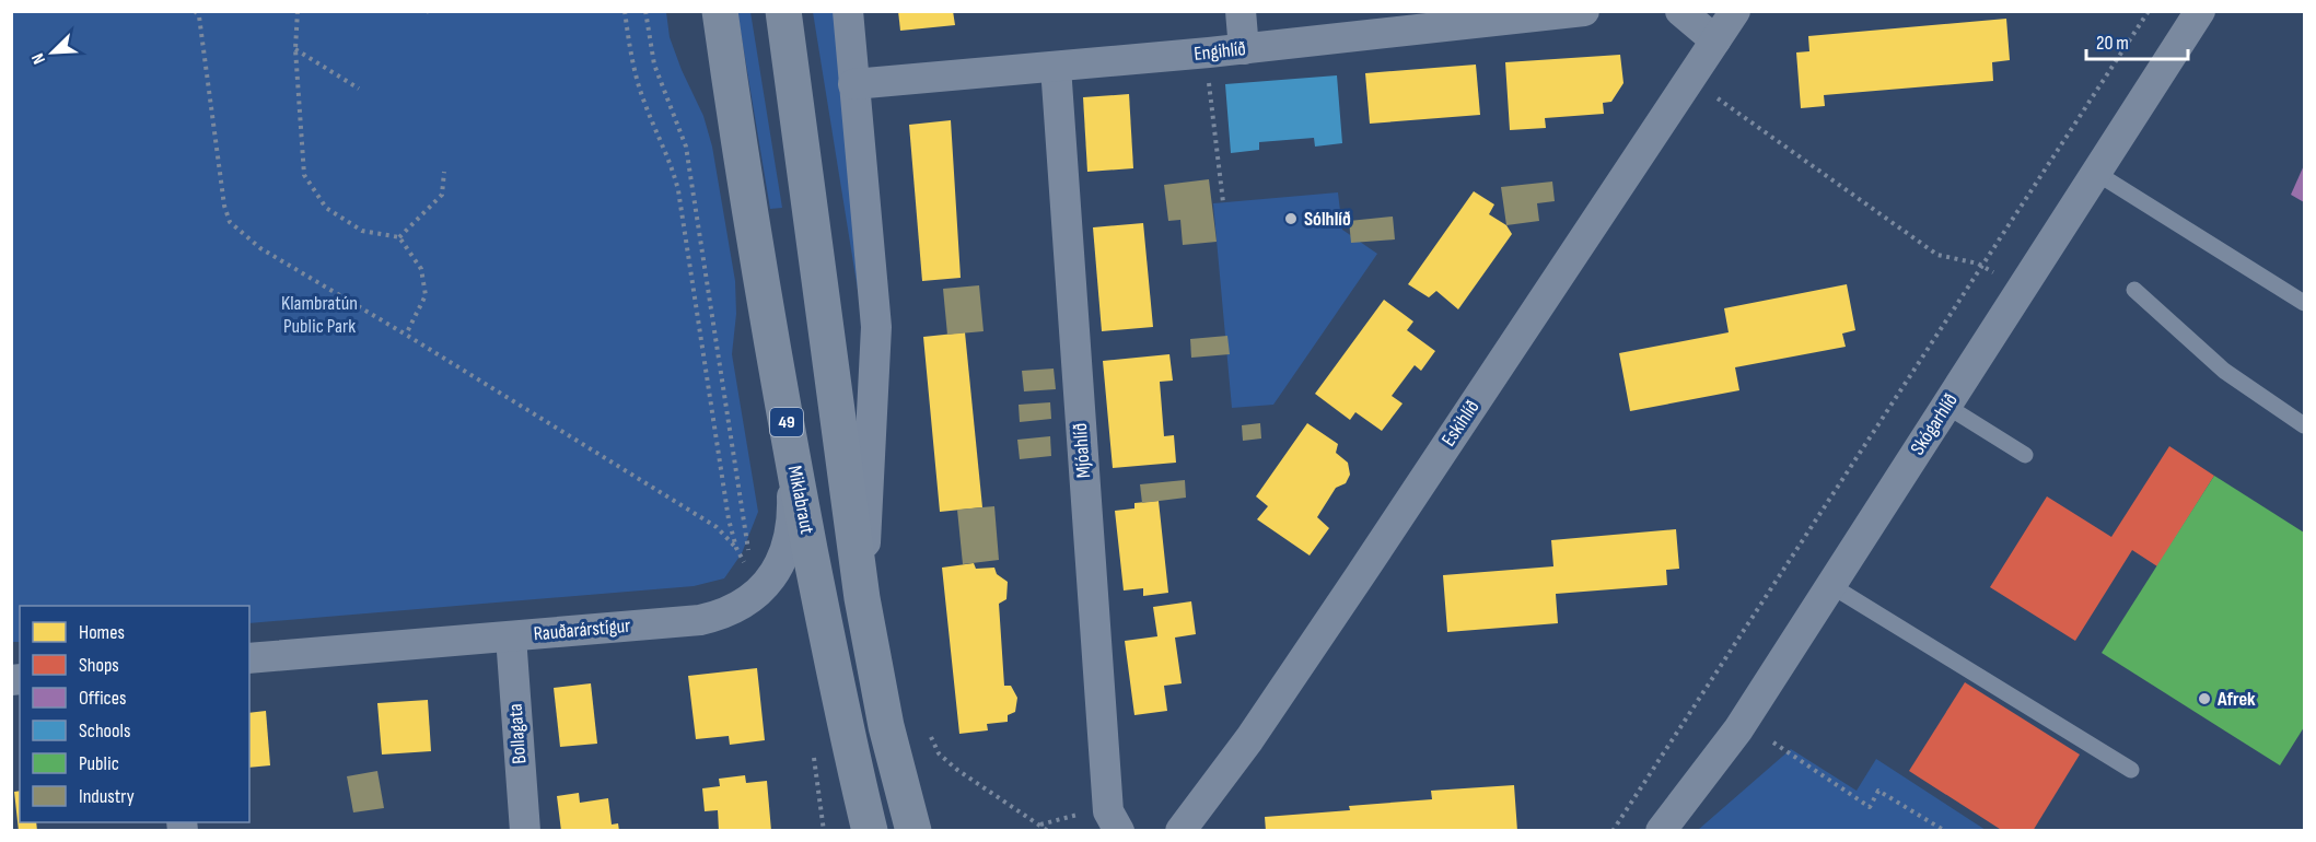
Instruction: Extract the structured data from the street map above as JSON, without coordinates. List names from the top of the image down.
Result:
{
  "streets": {
    "highway": ["49", "Miklabraut"],
    "street": [
      "Engihlíð",
      "Eskihlíð",
      "Skógarhlíð",
      "Mjóahlíð",
      "Rauðarárstígur",
      "Bollagata"
    ]
  },
  "crossings": [
    ["Engihlíð", "Mjóahlíð"],
    ["Miklabraut", "Rauðarárstígur"],
    ["Rauðarárstígur", "Bollagata"]
  ],
  "parks": ["Klambratún Public Park"],
  "places": ["Sólhlíð", "Afrek"],
  "legend": [
    "Homes",
    "Shops",
    "Offices",
    "Schools",
    "Public",
    "Industry"
  ],
  "scale_bar": "20 m",
  "north": "bottom left"
}
